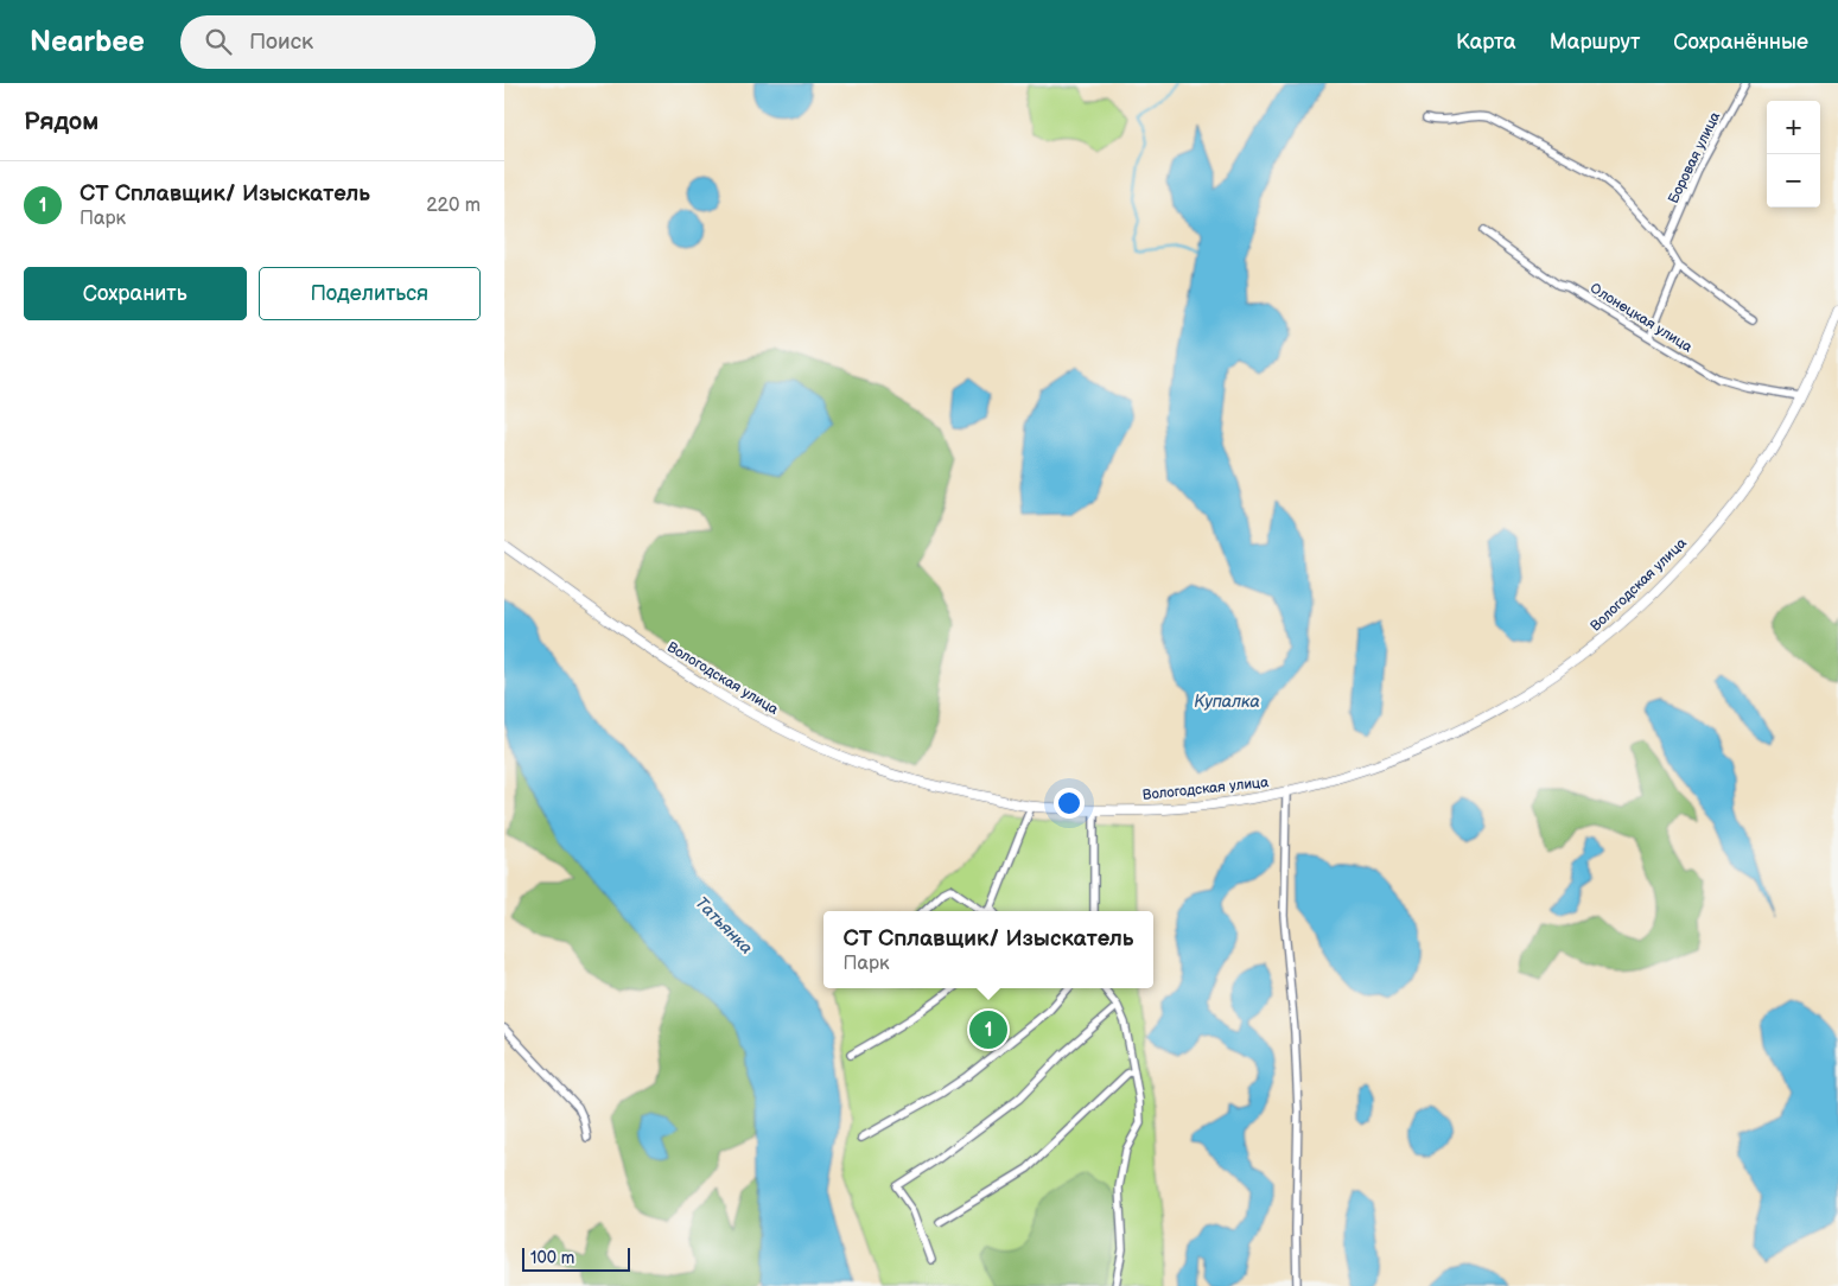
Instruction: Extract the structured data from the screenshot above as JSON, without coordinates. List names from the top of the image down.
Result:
{
  "streets": {
    "main road": ["Вологодская улица"],
    "street": ["Боровая улица", "Олонецкая улица"]
  },
  "crossings": [
    ["Олонецкая улица", "Вологодская улица"]
  ],
  "water": ["Купалка", "Татьянка"],
  "scale_bar": "100 m",
  "page": {
    "header": "Nearbee",
    "search": "Поиск",
    "nav": ["Карта", "Маршрут", "Сохранённые"],
    "heading": "Рядом",
    "map_buttons": ["+", "−"],
    "list": [
      {
        "mark": "1",
        "name": "СТ Сплавщик/ Изыскатель",
        "note": "Парк",
        "value": "220 m"
      }
    ],
    "buttons": ["Сохранить", "Поделиться"],
    "popup": ["СТ Сплавщик/ Изыскатель", "Парк"],
    "pins": "1",
    "scale": "100 m"
  }
}
